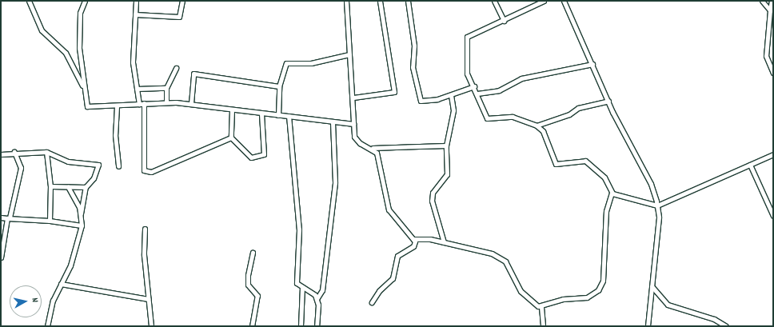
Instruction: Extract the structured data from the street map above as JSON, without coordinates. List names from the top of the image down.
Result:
{
  "north": "right"
}
